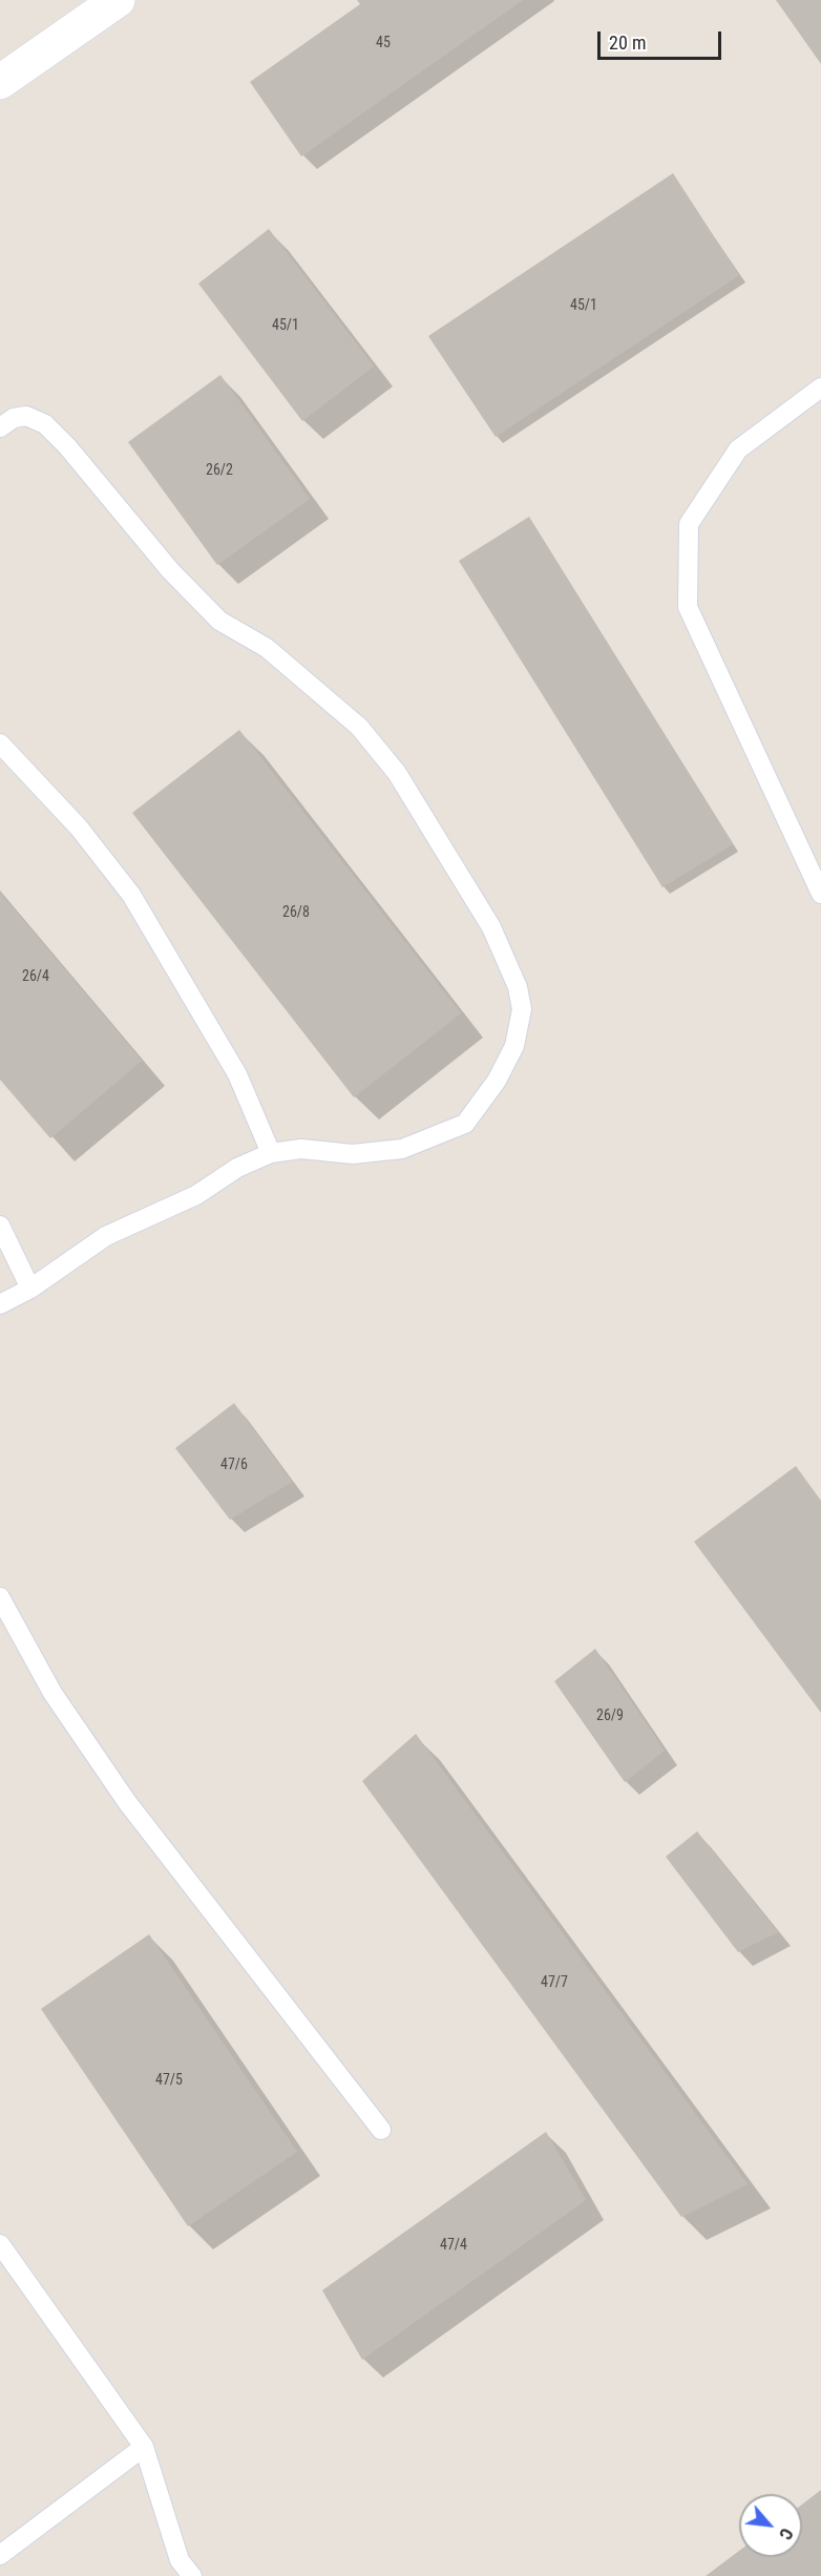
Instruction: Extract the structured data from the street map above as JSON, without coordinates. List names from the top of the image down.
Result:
{
  "house_numbers": [
    "45",
    "45/1",
    "45/1",
    "26/2",
    "26/8",
    "26/4",
    "47/6",
    "26/9",
    "47/7",
    "47/5",
    "47/4"
  ],
  "scale_bar": "20 m",
  "north": "bottom right"
}
